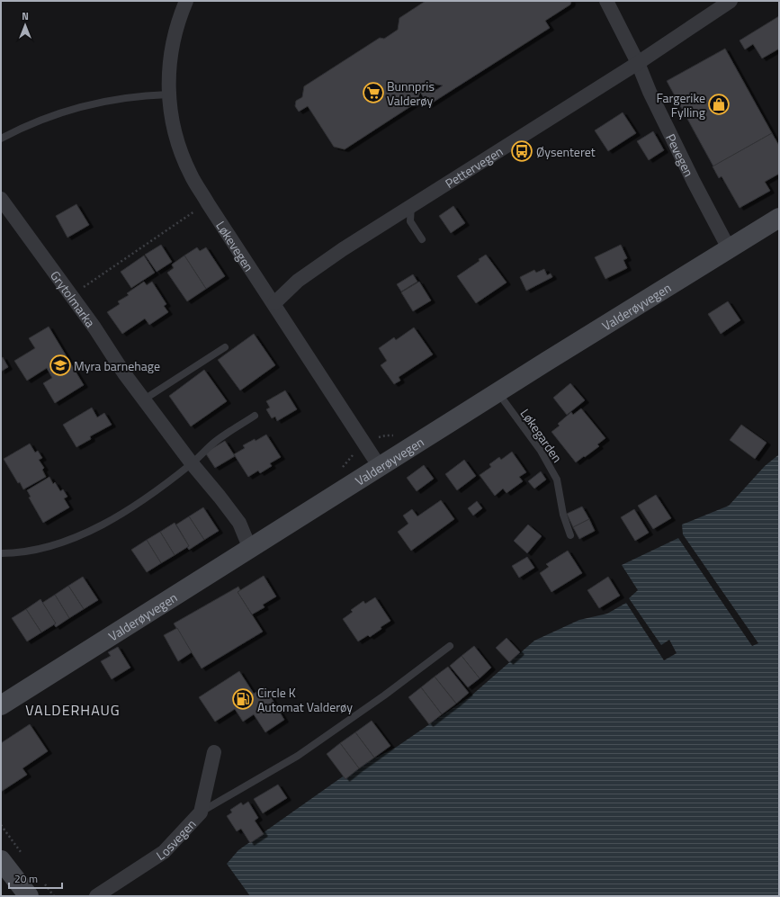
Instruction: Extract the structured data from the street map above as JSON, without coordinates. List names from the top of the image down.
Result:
{
  "streets": {
    "main road": ["Valderøyvegen"],
    "street": [
      "Pevegen",
      "Pettervegen",
      "Løkevegen",
      "Grytolmarka",
      "Losvegen"
    ],
    "lane": ["Løkegarden"]
  },
  "crossings": [
    ["Pevegen", "Pettervegen"],
    ["Pevegen", "Valderøyvegen"],
    ["Pettervegen", "Løkevegen"],
    ["Løkevegen", "Valderøyvegen"],
    ["Grytolmarka", "Valderøyvegen"],
    ["Valderøyvegen", "Løkegarden"]
  ],
  "districts": ["VALDERHAUG"],
  "places": {
    "supermarket": ["Bunnpris Valderøy"],
    "shop": ["Fargerike Fylling"],
    "bus stop": ["Øysenteret"],
    "school or university": ["Myra barnehage"],
    "fuel station": ["Circle K Automat Valderøy"]
  },
  "scale_bar": "20 m",
  "north": "top"
}
